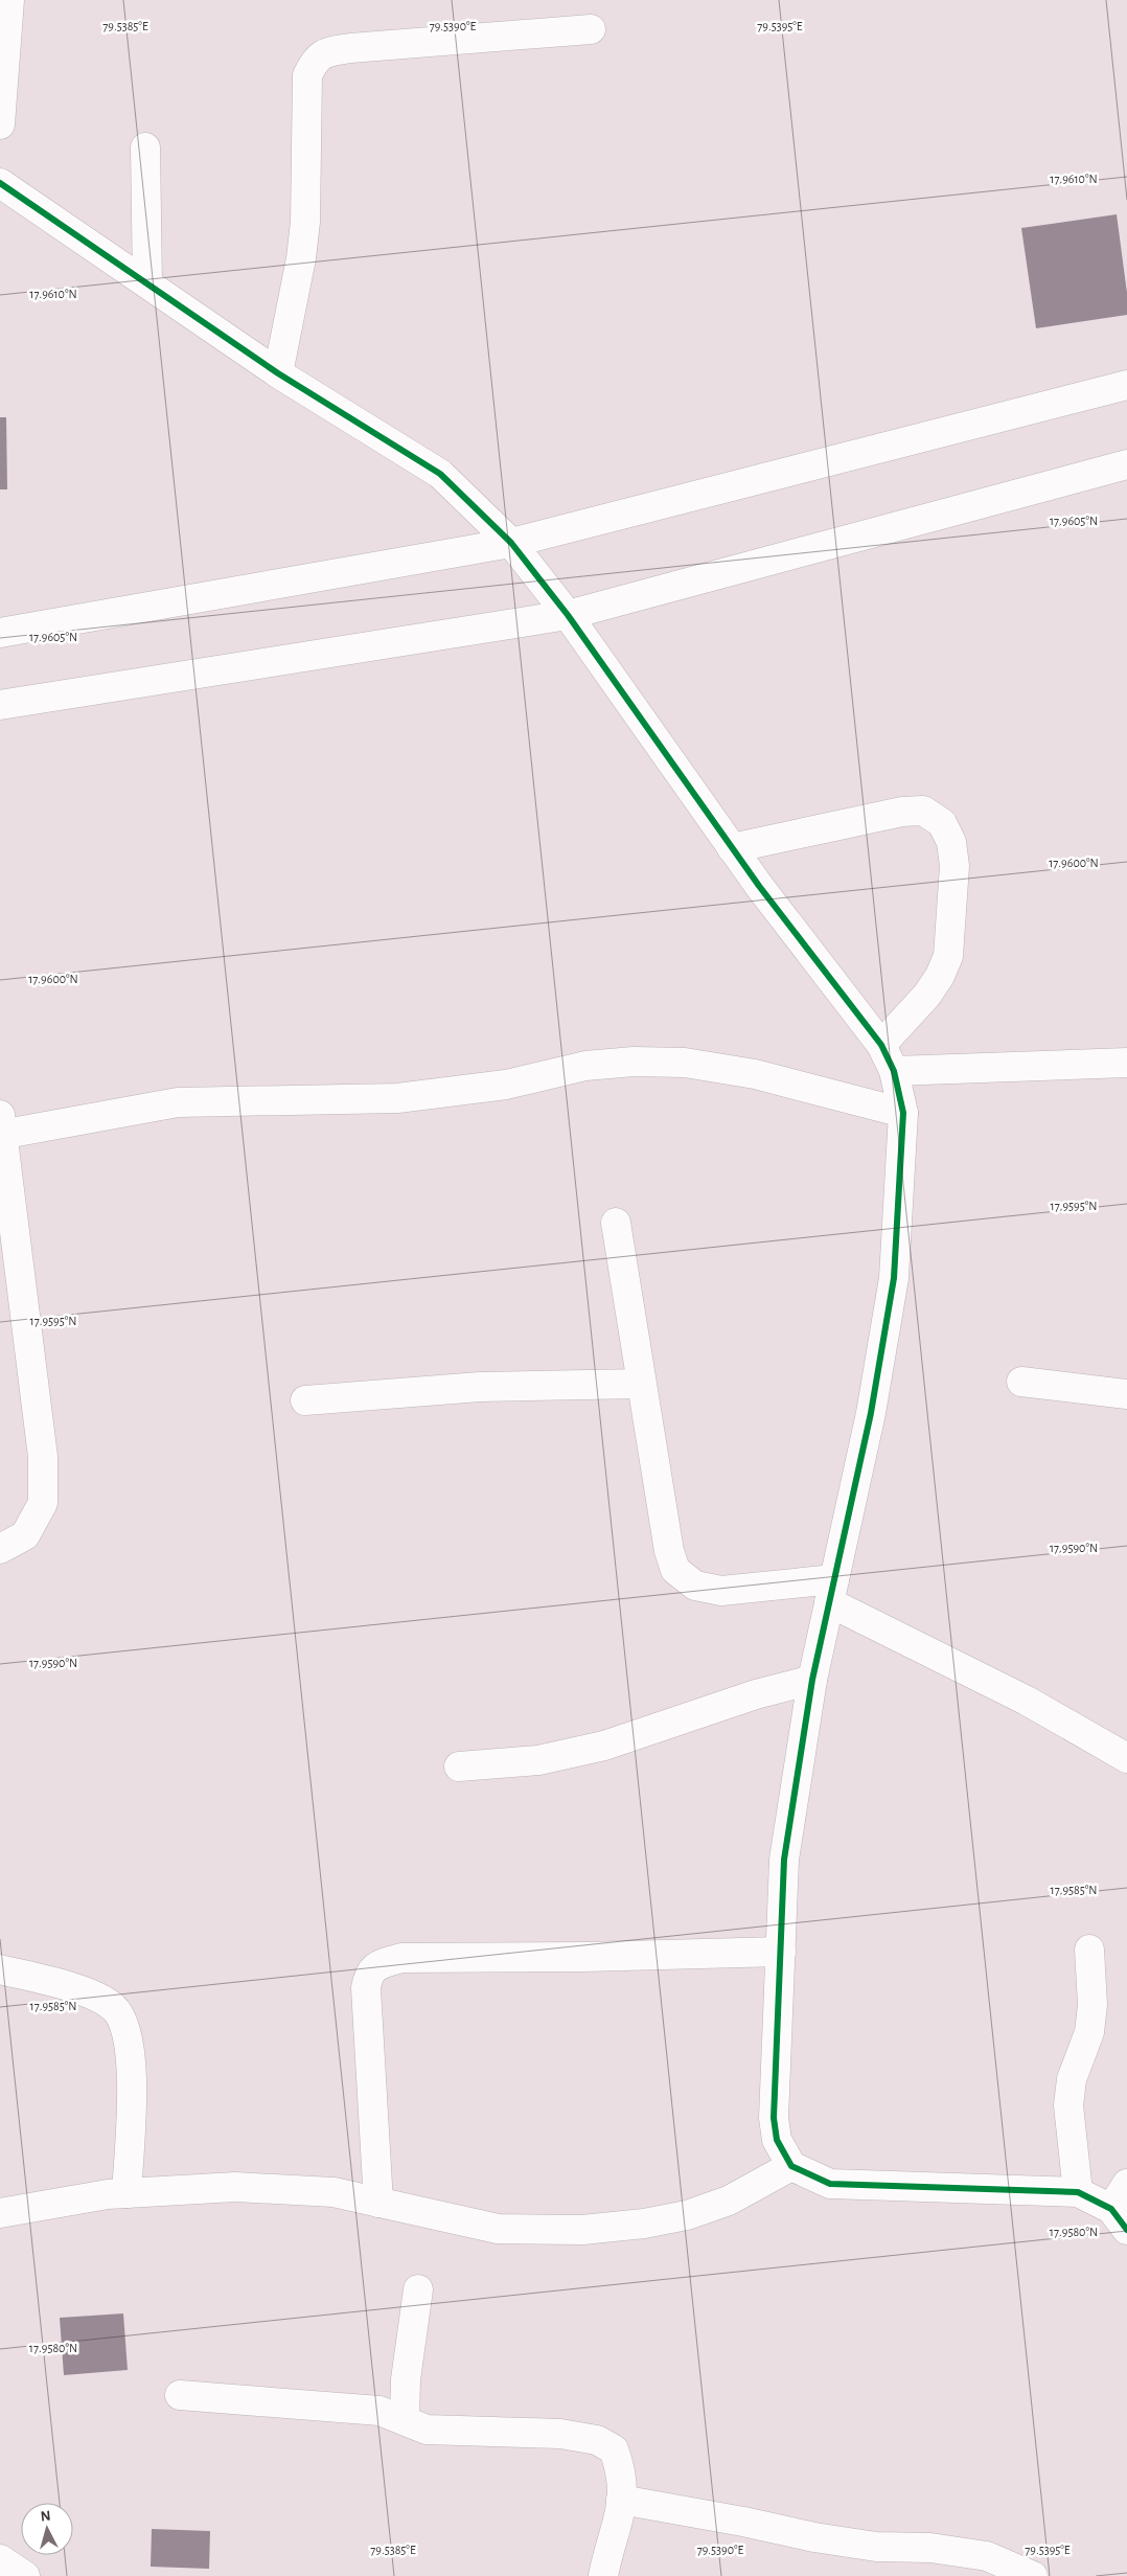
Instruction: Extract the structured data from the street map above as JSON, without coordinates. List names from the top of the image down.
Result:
{
  "north": "top",
  "coordinates": [
    "79.5385°E",
    "79.5390°E",
    "79.5395°E",
    "17.9610°N",
    "17.9605°N",
    "17.9600°N",
    "17.9595°N",
    "17.9590°N",
    "17.9585°N",
    "17.9580°N"
  ]
}
